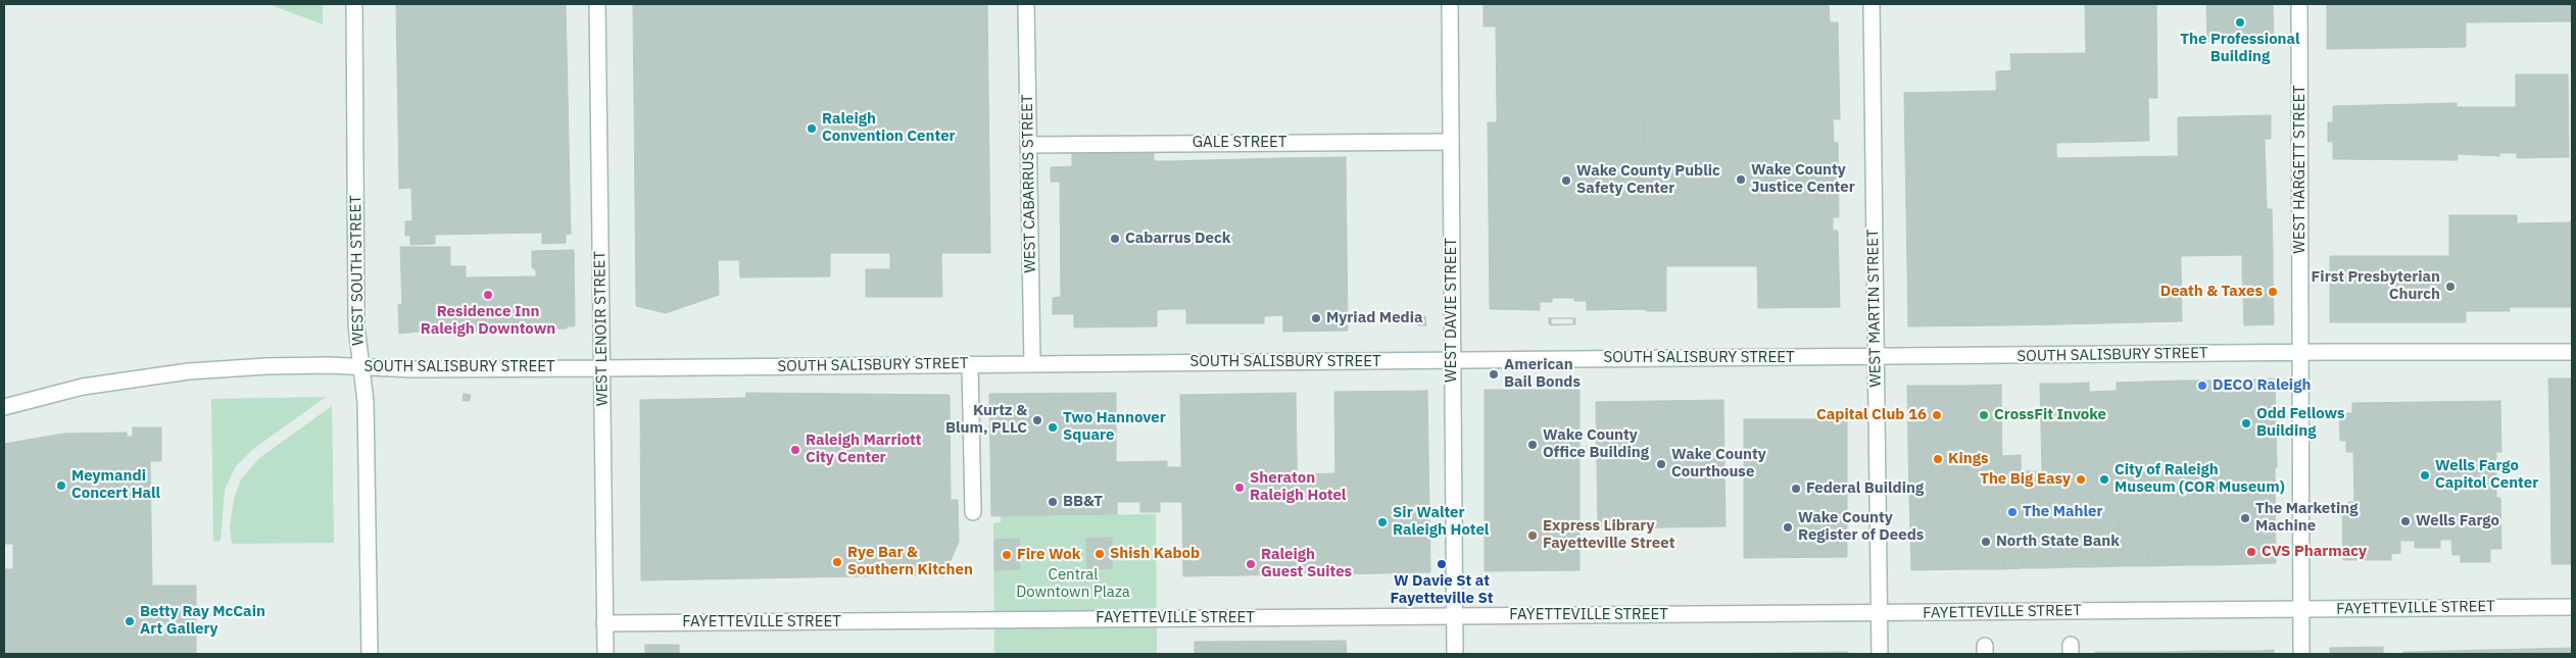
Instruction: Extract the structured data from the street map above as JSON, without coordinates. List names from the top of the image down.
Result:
{
  "streets": {
    "street": [
      "GALE STREET",
      "WEST HARGETT STREET",
      "WEST CABARRUS STREET",
      "WEST SOUTH STREET",
      "WEST MARTIN STREET",
      "WEST DAVIE STREET",
      "WEST LENOIR STREET",
      "SOUTH SALISBURY STREET",
      "FAYETTEVILLE STREET"
    ]
  },
  "crossings": [
    ["GALE STREET", "WEST CABARRUS STREET"],
    ["GALE STREET", "WEST DAVIE STREET"],
    ["WEST HARGETT STREET", "SOUTH SALISBURY STREET"],
    ["WEST HARGETT STREET", "FAYETTEVILLE STREET"],
    ["WEST CABARRUS STREET", "SOUTH SALISBURY STREET"],
    ["WEST SOUTH STREET", "SOUTH SALISBURY STREET"],
    ["WEST MARTIN STREET", "SOUTH SALISBURY STREET"],
    ["WEST MARTIN STREET", "FAYETTEVILLE STREET"],
    ["WEST DAVIE STREET", "SOUTH SALISBURY STREET"],
    ["WEST DAVIE STREET", "FAYETTEVILLE STREET"],
    ["WEST LENOIR STREET", "SOUTH SALISBURY STREET"],
    ["WEST LENOIR STREET", "FAYETTEVILLE STREET"]
  ],
  "parks": ["Central Downtown Plaza"],
  "places": [
    "The Professional Building",
    "Raleigh Convention Center",
    "Wake County Justice Center",
    "Wake County Public Safety Center",
    "Cabarrus Deck",
    "First Presbyterian Church",
    "Death & Taxes",
    "Residence Inn Raleigh Downtown",
    "Myriad Media",
    "American Bail Bonds",
    "DECO Raleigh",
    "Capital Club 16",
    "CrossFit Invoke",
    "Kurtz & Blum, PLLC",
    "Odd Fellows Building",
    "Two Hannover Square",
    "Wake County Office Building",
    "Raleigh Marriott City Center",
    "Kings",
    "Wake County Courthouse",
    "Wells Fargo Capitol Center",
    "The Big Easy",
    "City of Raleigh Museum (COR Museum)",
    "Meymandi Concert Hall",
    "Sheraton Raleigh Hotel",
    "Federal Building",
    "BB&T",
    "The Mahler",
    "The Marketing Machine",
    "Wells Fargo",
    "Sir Walter Raleigh Hotel",
    "Wake County Register of Deeds",
    "Express Library Fayetteville Street",
    "North State Bank",
    "CVS Pharmacy",
    "Shish Kabob",
    "Fire Wok",
    "Rye Bar & Southern Kitchen",
    "Raleigh Guest Suites",
    "W Davie St at Fayetteville St",
    "Betty Ray McCain Art Gallery"
  ]
}
